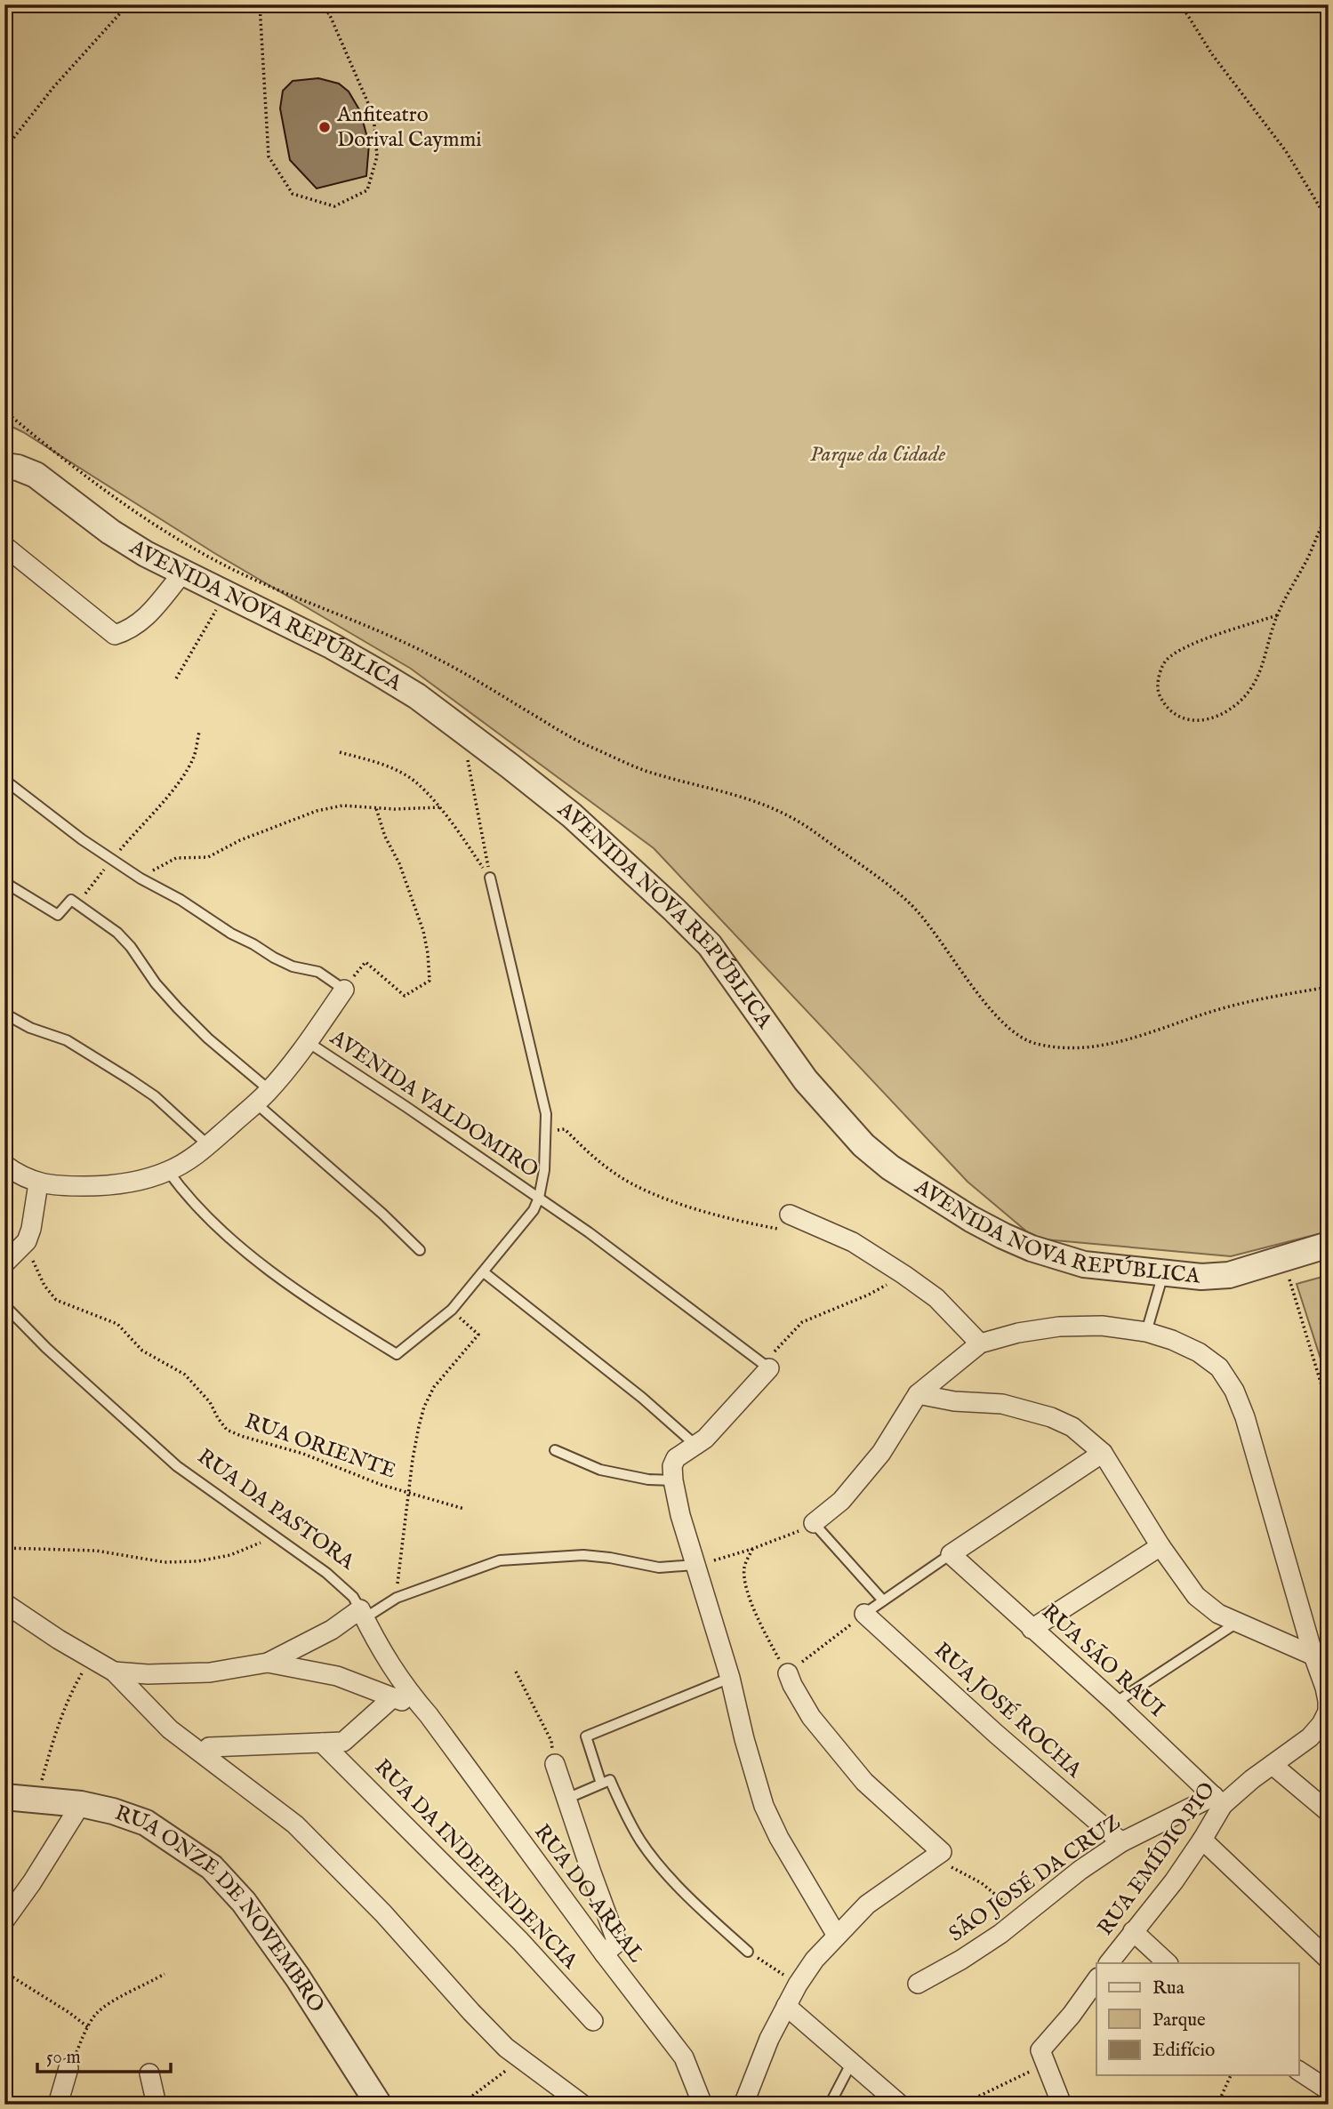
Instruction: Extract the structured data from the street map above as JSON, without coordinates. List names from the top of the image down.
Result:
{
  "streets": {
    "street": [
      "AVENIDA NOVA REPÚBLICA",
      "RUA DA PASTORA",
      "RUA SÃO RAUI",
      "RUA JOSÉ ROCHA",
      "RUA EMÍDIO PIO",
      "RUA DA INDEPENDENCIA",
      "SÃO JOSÉ DA CRUZ",
      "RUA DO AREAL",
      "RUA ONZE DE NOVEMBRO"
    ],
    "lane": ["AVENIDA VALDOMIRO"],
    "path": ["RUA ORIENTE"]
  },
  "crossings": [
    ["RUA DA PASTORA", "RUA DO AREAL"],
    ["RUA SÃO RAUI", "RUA EMÍDIO PIO"],
    ["RUA SÃO RAUI", "SÃO JOSÉ DA CRUZ"],
    ["RUA JOSÉ ROCHA", "SÃO JOSÉ DA CRUZ"],
    ["RUA EMÍDIO PIO", "SÃO JOSÉ DA CRUZ"]
  ],
  "parks": ["Parque da Cidade"],
  "places": ["Anfiteatro Dorival Caymmi"],
  "legend": ["Rua", "Parque", "Edifício"],
  "scale_bar": "50 m"
}
